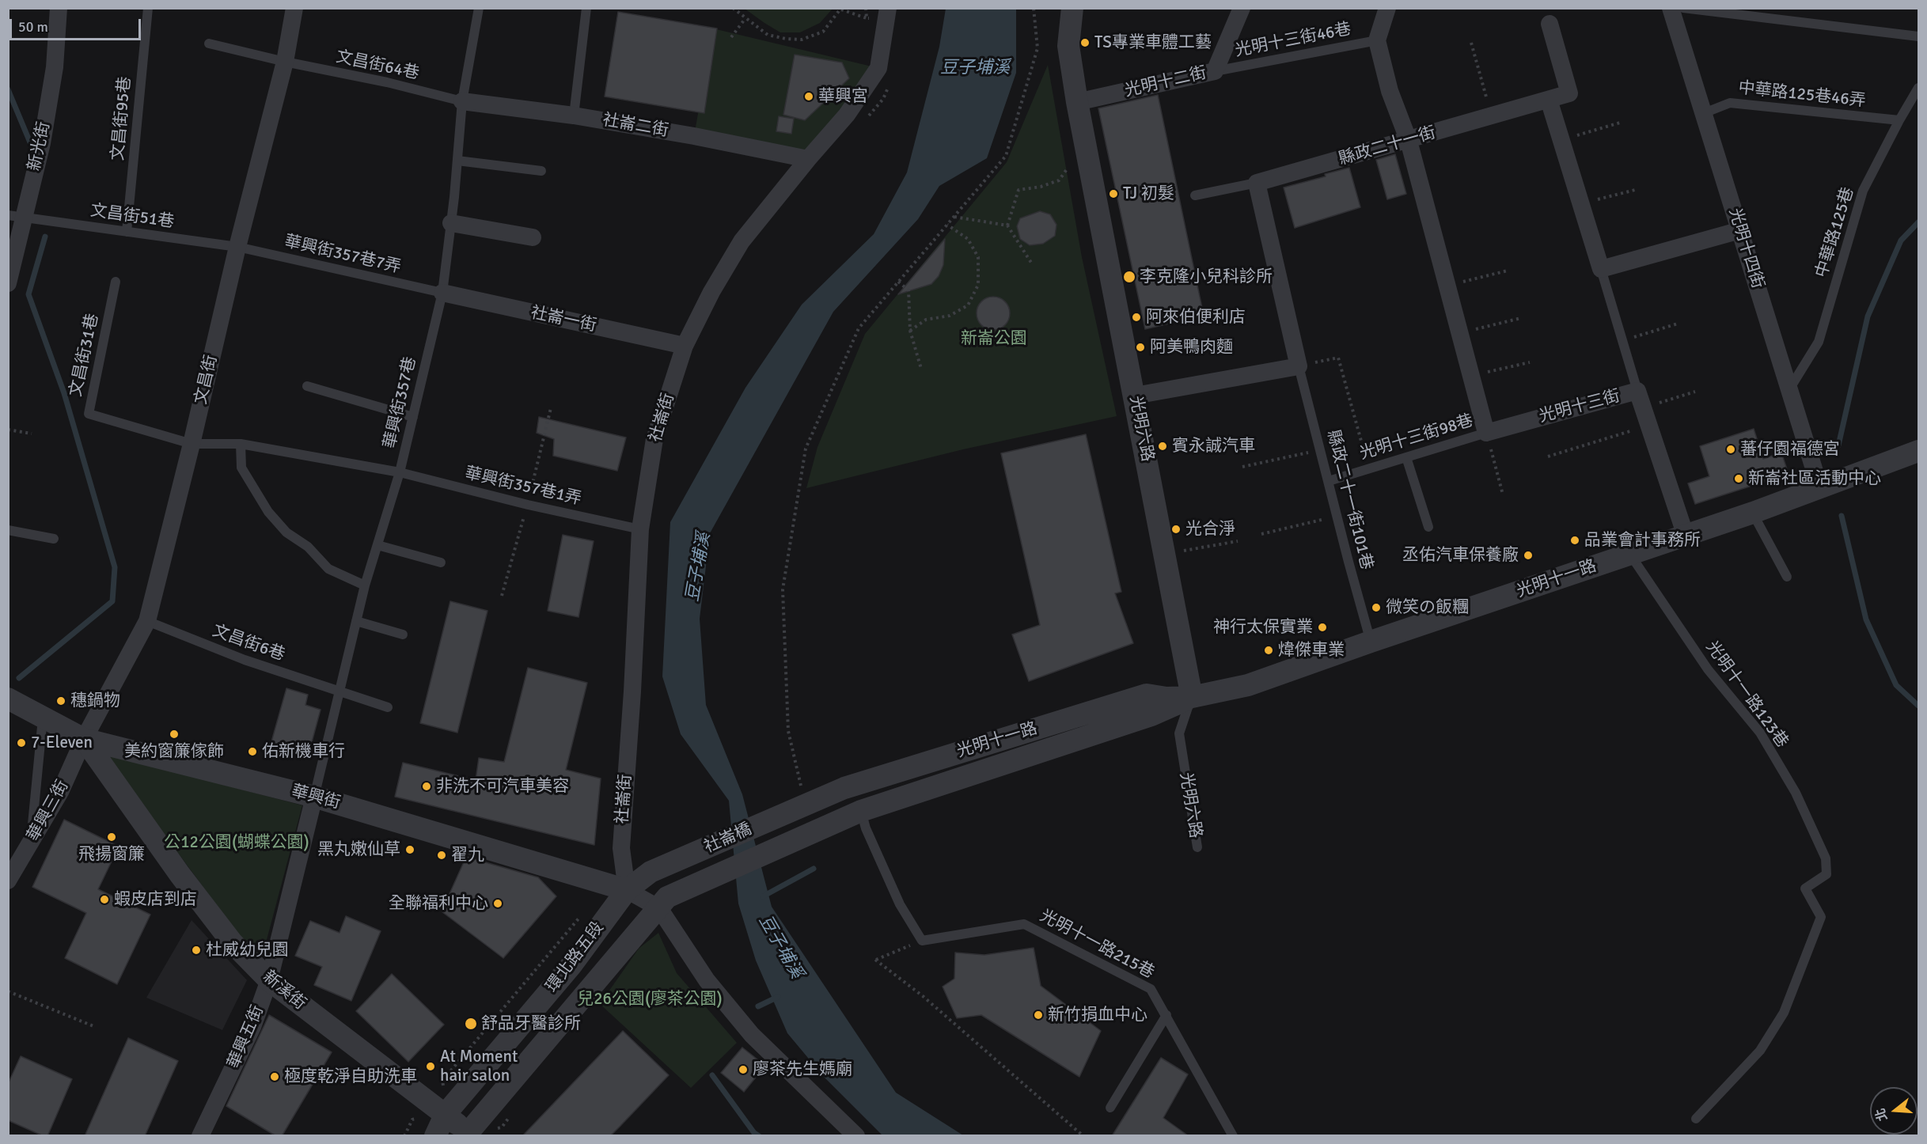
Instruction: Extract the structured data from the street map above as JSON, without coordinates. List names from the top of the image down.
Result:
{
  "streets": {
    "street": [
      "光明十二街",
      "社崙二街",
      "新光街",
      "縣政二十一街",
      "光明十四街",
      "社崙一街",
      "文昌街",
      "光明十三街",
      "社崙街",
      "光明六路",
      "光明十一路",
      "華興街",
      "華興三街",
      "社崙橋",
      "環北路五段",
      "新溪街",
      "華興五街"
    ],
    "lane": [
      "光明十三街46巷",
      "文昌街64巷",
      "中華路125巷46弄",
      "文昌街95巷",
      "文昌街51巷",
      "中華路125巷",
      "華興街357巷7弄",
      "文昌街31巷",
      "華興街357巷",
      "光明十三街98巷",
      "華興街357巷1弄",
      "縣政二十一街101巷",
      "文昌街6巷",
      "光明十一路123巷",
      "光明十一路215巷"
    ]
  },
  "crossings": [
    ["光明十三街46巷", "光明十二街"],
    ["文昌街64巷", "社崙二街"],
    ["文昌街64巷", "文昌街"],
    ["文昌街64巷", "華興街357巷"],
    ["光明十二街", "光明六路"],
    ["中華路125巷46弄", "中華路125巷"],
    ["中華路125巷46弄", "光明十四街"],
    ["文昌街95巷", "文昌街51巷"],
    ["社崙二街", "華興街357巷"],
    ["社崙二街", "社崙街"],
    ["新光街", "文昌街51巷"],
    ["文昌街51巷", "華興街357巷7弄"],
    ["文昌街51巷", "文昌街"],
    ["中華路125巷", "光明十四街"],
    ["光明十四街", "光明十一路"],
    ["華興街357巷7弄", "社崙一街"],
    ["華興街357巷7弄", "文昌街"],
    ["華興街357巷7弄", "華興街357巷"],
    ["社崙一街", "華興街357巷"],
    ["社崙一街", "社崙街"],
    ["文昌街31巷", "文昌街"],
    ["文昌街31巷", "華興街357巷1弄"],
    ["文昌街", "華興街357巷1弄"],
    ["文昌街", "文昌街6巷"],
    ["文昌街", "華興街"],
    ["文昌街", "華興三街"],
    ["文昌街", "新溪街"],
    ["華興街357巷", "華興街357巷1弄"],
    ["華興街357巷", "文昌街6巷"],
    ["華興街357巷", "華興街"],
    ["華興街357巷", "華興五街"],
    ["光明十三街", "光明十三街98巷"],
    ["光明十三街", "光明十一路"],
    ["社崙街", "華興街357巷1弄"],
    ["社崙街", "華興街"],
    ["社崙街", "環北路五段"],
    ["光明六路", "光明十一路"],
    ["光明十三街98巷", "縣政二十一街101巷"],
    ["縣政二十一街101巷", "光明十一路"],
    ["光明十一路", "光明十一路123巷"],
    ["光明十一路", "社崙橋"],
    ["華興街", "華興三街"],
    ["華興街", "環北路五段"],
    ["華興街", "新溪街"],
    ["華興街", "華興五街"],
    ["華興三街", "新溪街"],
    ["社崙橋", "環北路五段"],
    ["環北路五段", "新溪街"],
    ["新溪街", "華興五街"]
  ],
  "water": ["豆子埔溪"],
  "parks": ["新崙公園", "公12公園(蝴蝶公園)", "兒26公園(廖茶公園)"],
  "places": [
    "TS專業車體工藝",
    "華興宮",
    "TJ 初髮",
    "李克隆小兒科診所",
    "阿來伯便利店",
    "阿美鴨肉麵",
    "賓永誠汽車",
    "蕃仔園福德宮",
    "新崙社區活動中心",
    "光合淨",
    "品業會計事務所",
    "丞佑汽車保養廠",
    "微笑の飯糰",
    "神行太保實業",
    "煒傑車業",
    "穗鍋物",
    "美約窗簾傢飾",
    "7-Eleven",
    "佑新機車行",
    "非洗不可汽車美容",
    "飛揚窗簾",
    "黑丸嫩仙草",
    "翟九",
    "蝦皮店到店",
    "全聯福利中心",
    "杜威幼兒園",
    "新竹捐血中心",
    "舒品牙醫診所",
    "At Moment hair salon",
    "廖茶先生媽廟",
    "極度乾淨自助洗車"
  ],
  "scale_bar": "50 m",
  "north": "left"
}
